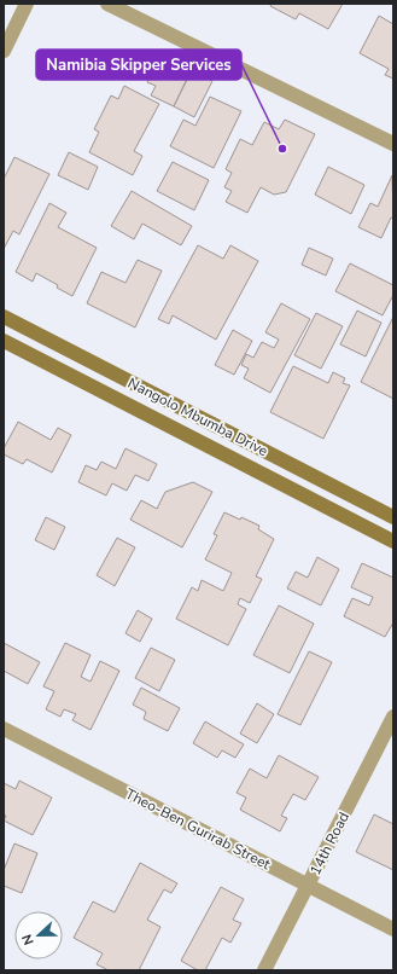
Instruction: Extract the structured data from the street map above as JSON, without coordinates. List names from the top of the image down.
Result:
{
  "streets": {
    "street": ["Nangolo Mbumba Drive", "Theo-Ben Gurirab Street", "14th Road"]
  },
  "crossings": [
    ["Theo-Ben Gurirab Street", "14th Road"]
  ],
  "places": ["Namibia Skipper Services"],
  "north": "left"
}
